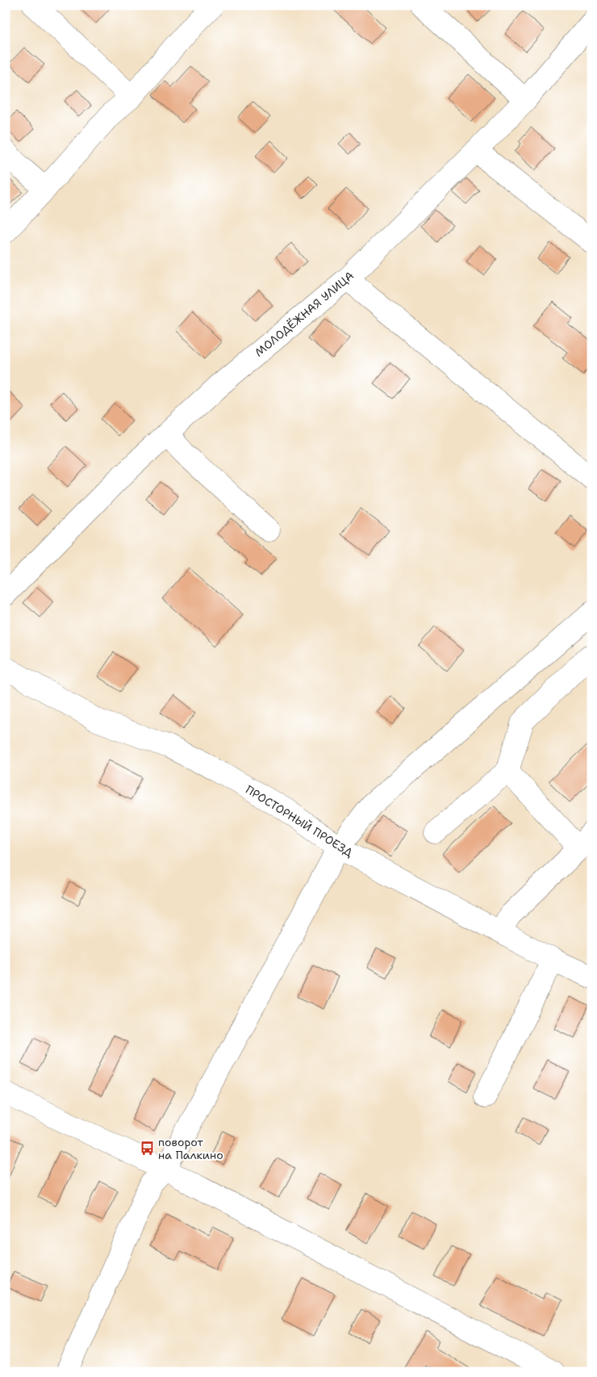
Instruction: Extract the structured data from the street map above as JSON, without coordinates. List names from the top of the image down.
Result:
{
  "streets": {
    "street": ["МОЛОДЁЖНАЯ УЛИЦА", "ПРОСТОРНЫЙ ПРОЕЗД"]
  },
  "places": {
    "bus stop": ["поворот на Палкино"]
  }
}
